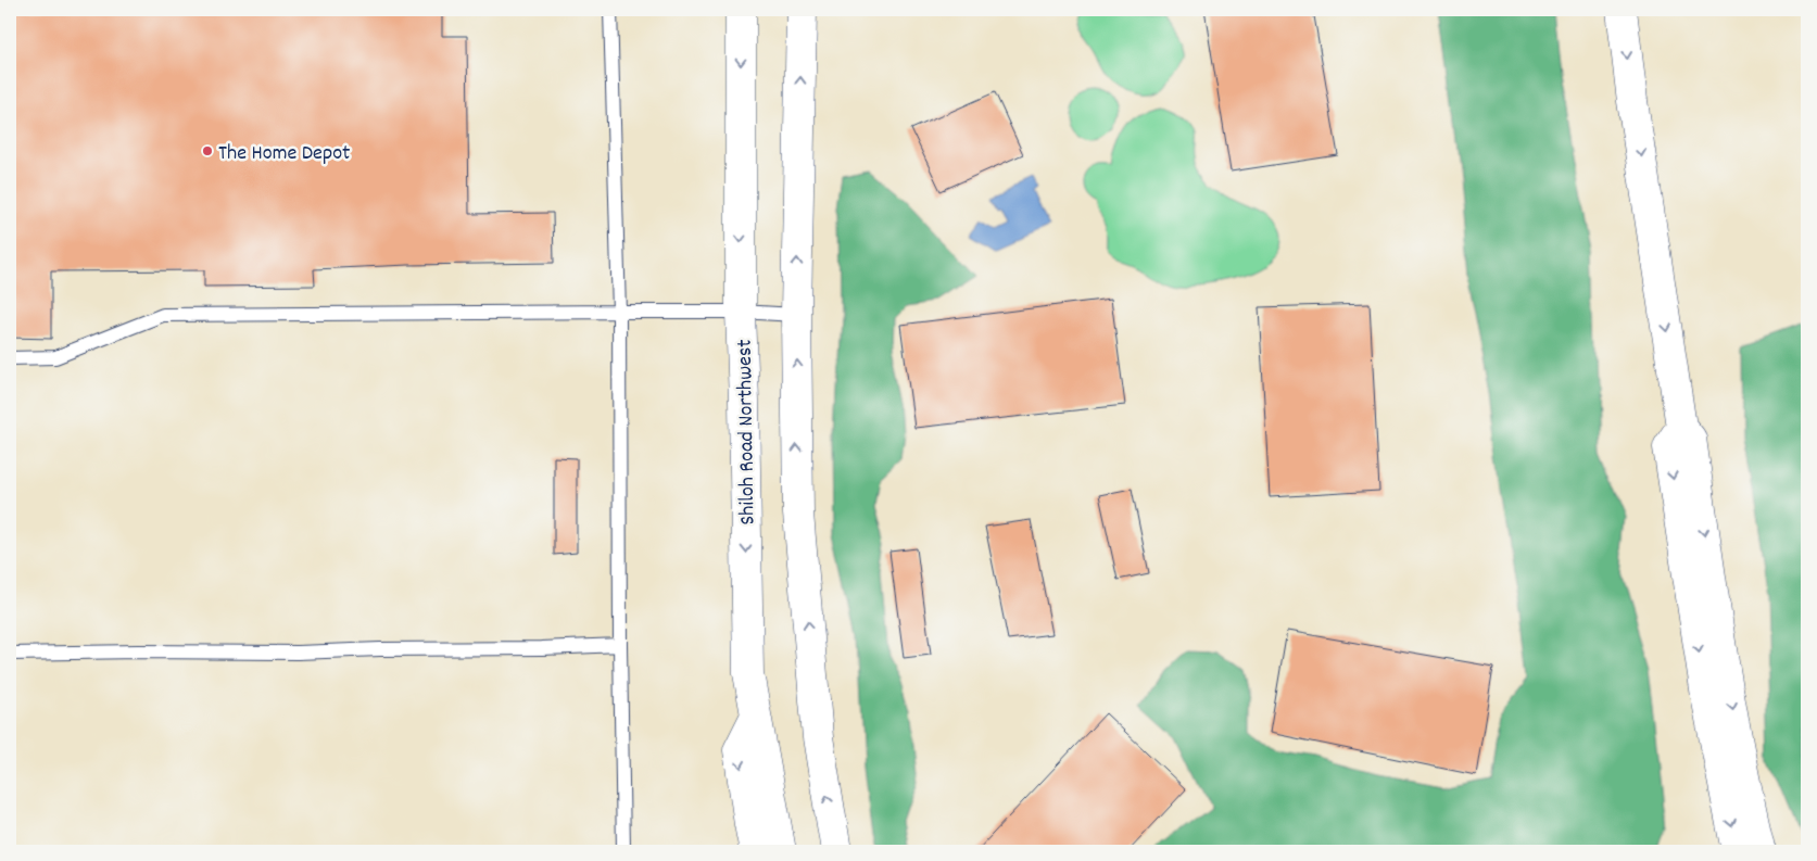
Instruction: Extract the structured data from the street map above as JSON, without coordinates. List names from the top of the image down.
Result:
{
  "streets": {
    "main road": ["Shiloh Road Northwest"]
  },
  "places": ["The Home Depot"]
}
